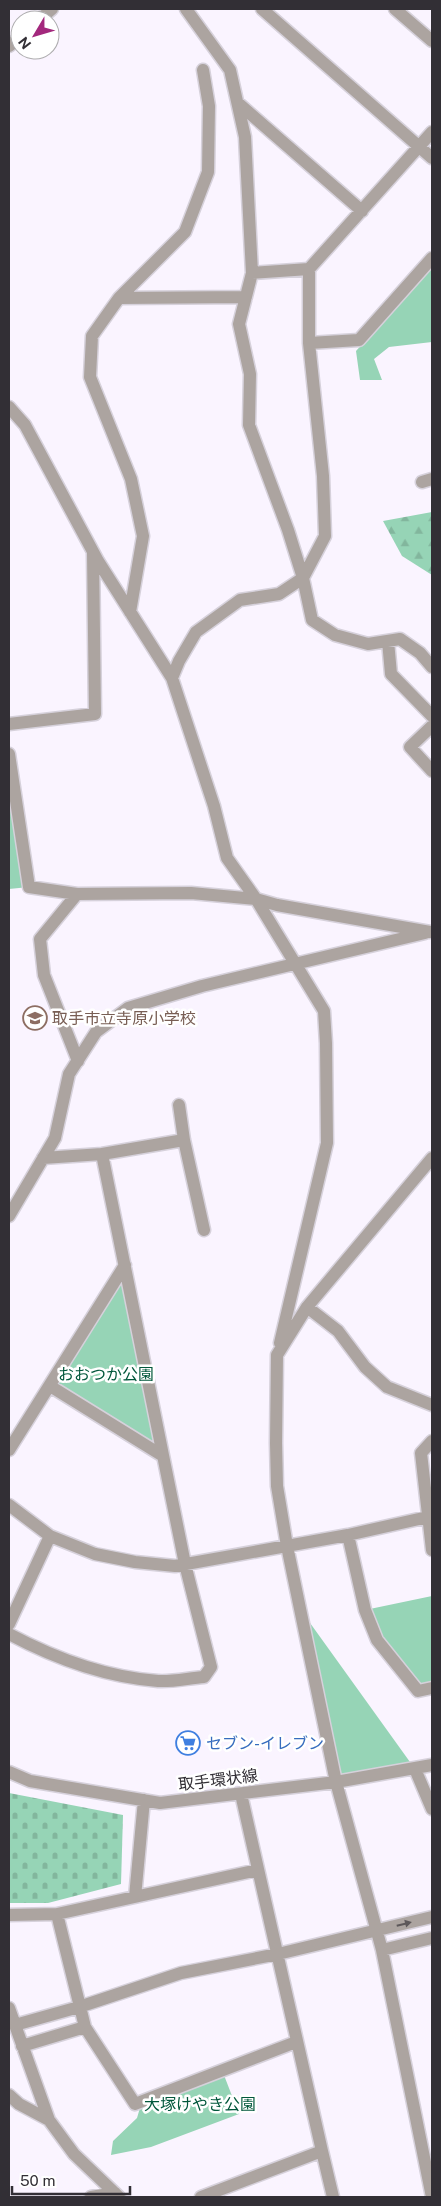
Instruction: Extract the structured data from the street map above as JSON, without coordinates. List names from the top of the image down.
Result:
{
  "streets": {
    "street": ["取手環状線"]
  },
  "parks": ["おおつか公園", "大塚けやき公園"],
  "places": {
    "school or university": ["取手市立寺原小学校"],
    "supermarket": ["セブン-イレブン"]
  },
  "scale_bar": "50 m",
  "north": "bottom left"
}
